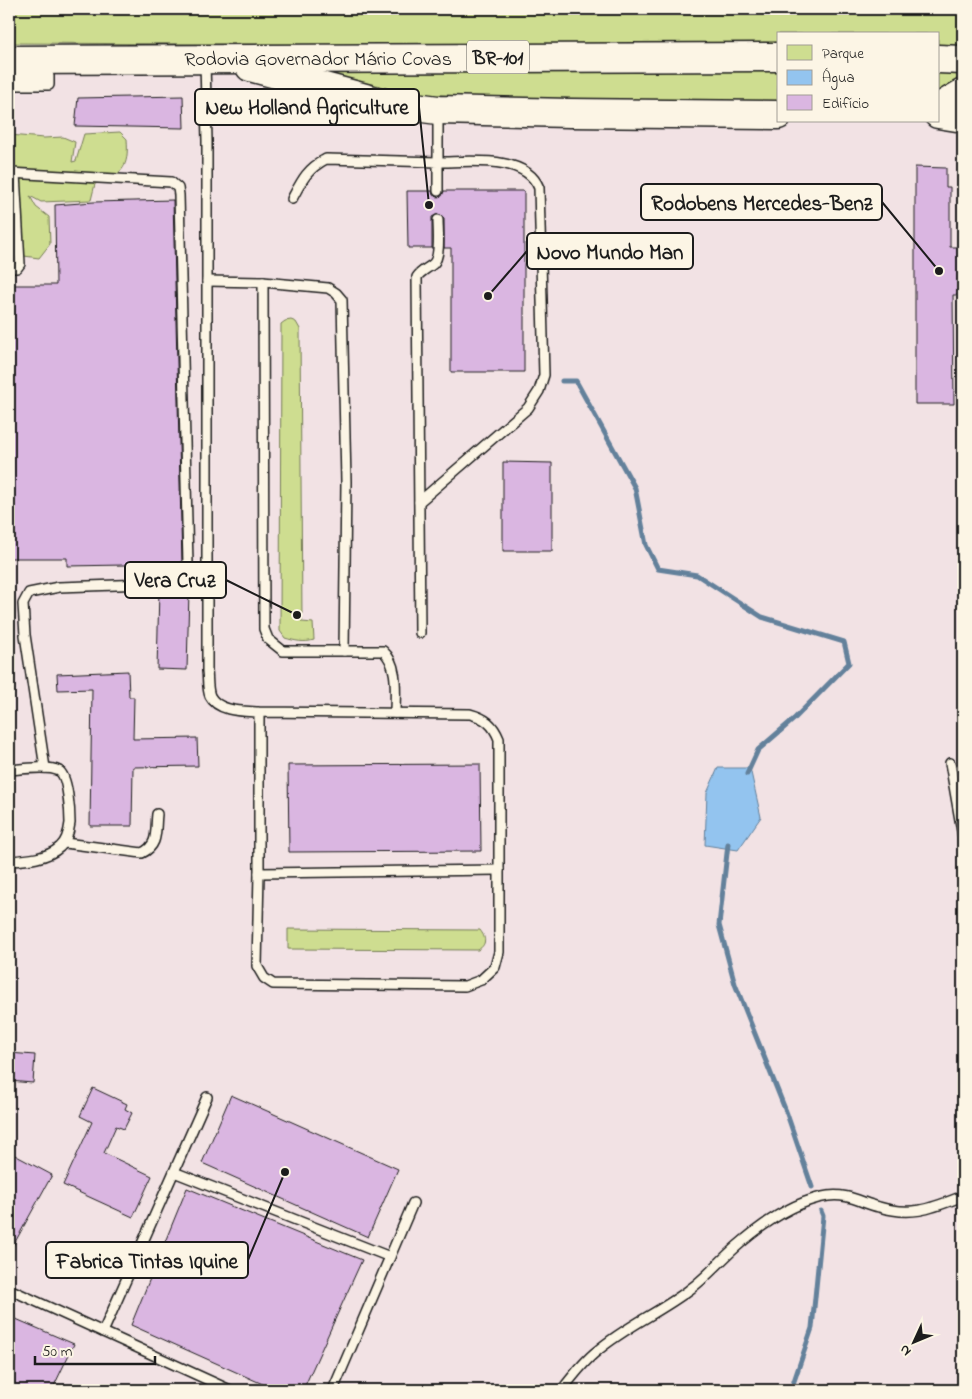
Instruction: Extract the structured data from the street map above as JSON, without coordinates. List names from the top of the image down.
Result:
{
  "streets": {
    "highway": ["BR-101", "Rodovia Governador Mário Covas"]
  },
  "places": [
    "New Holland Agriculture",
    "Rodobens Mercedes-Benz",
    "Novo Mundo Man",
    "Vera Cruz",
    "Fabrica Tintas Iquine"
  ],
  "legend": ["Parque", "Água", "Edifício"],
  "scale_bar": "50 m",
  "north": "bottom left"
}
